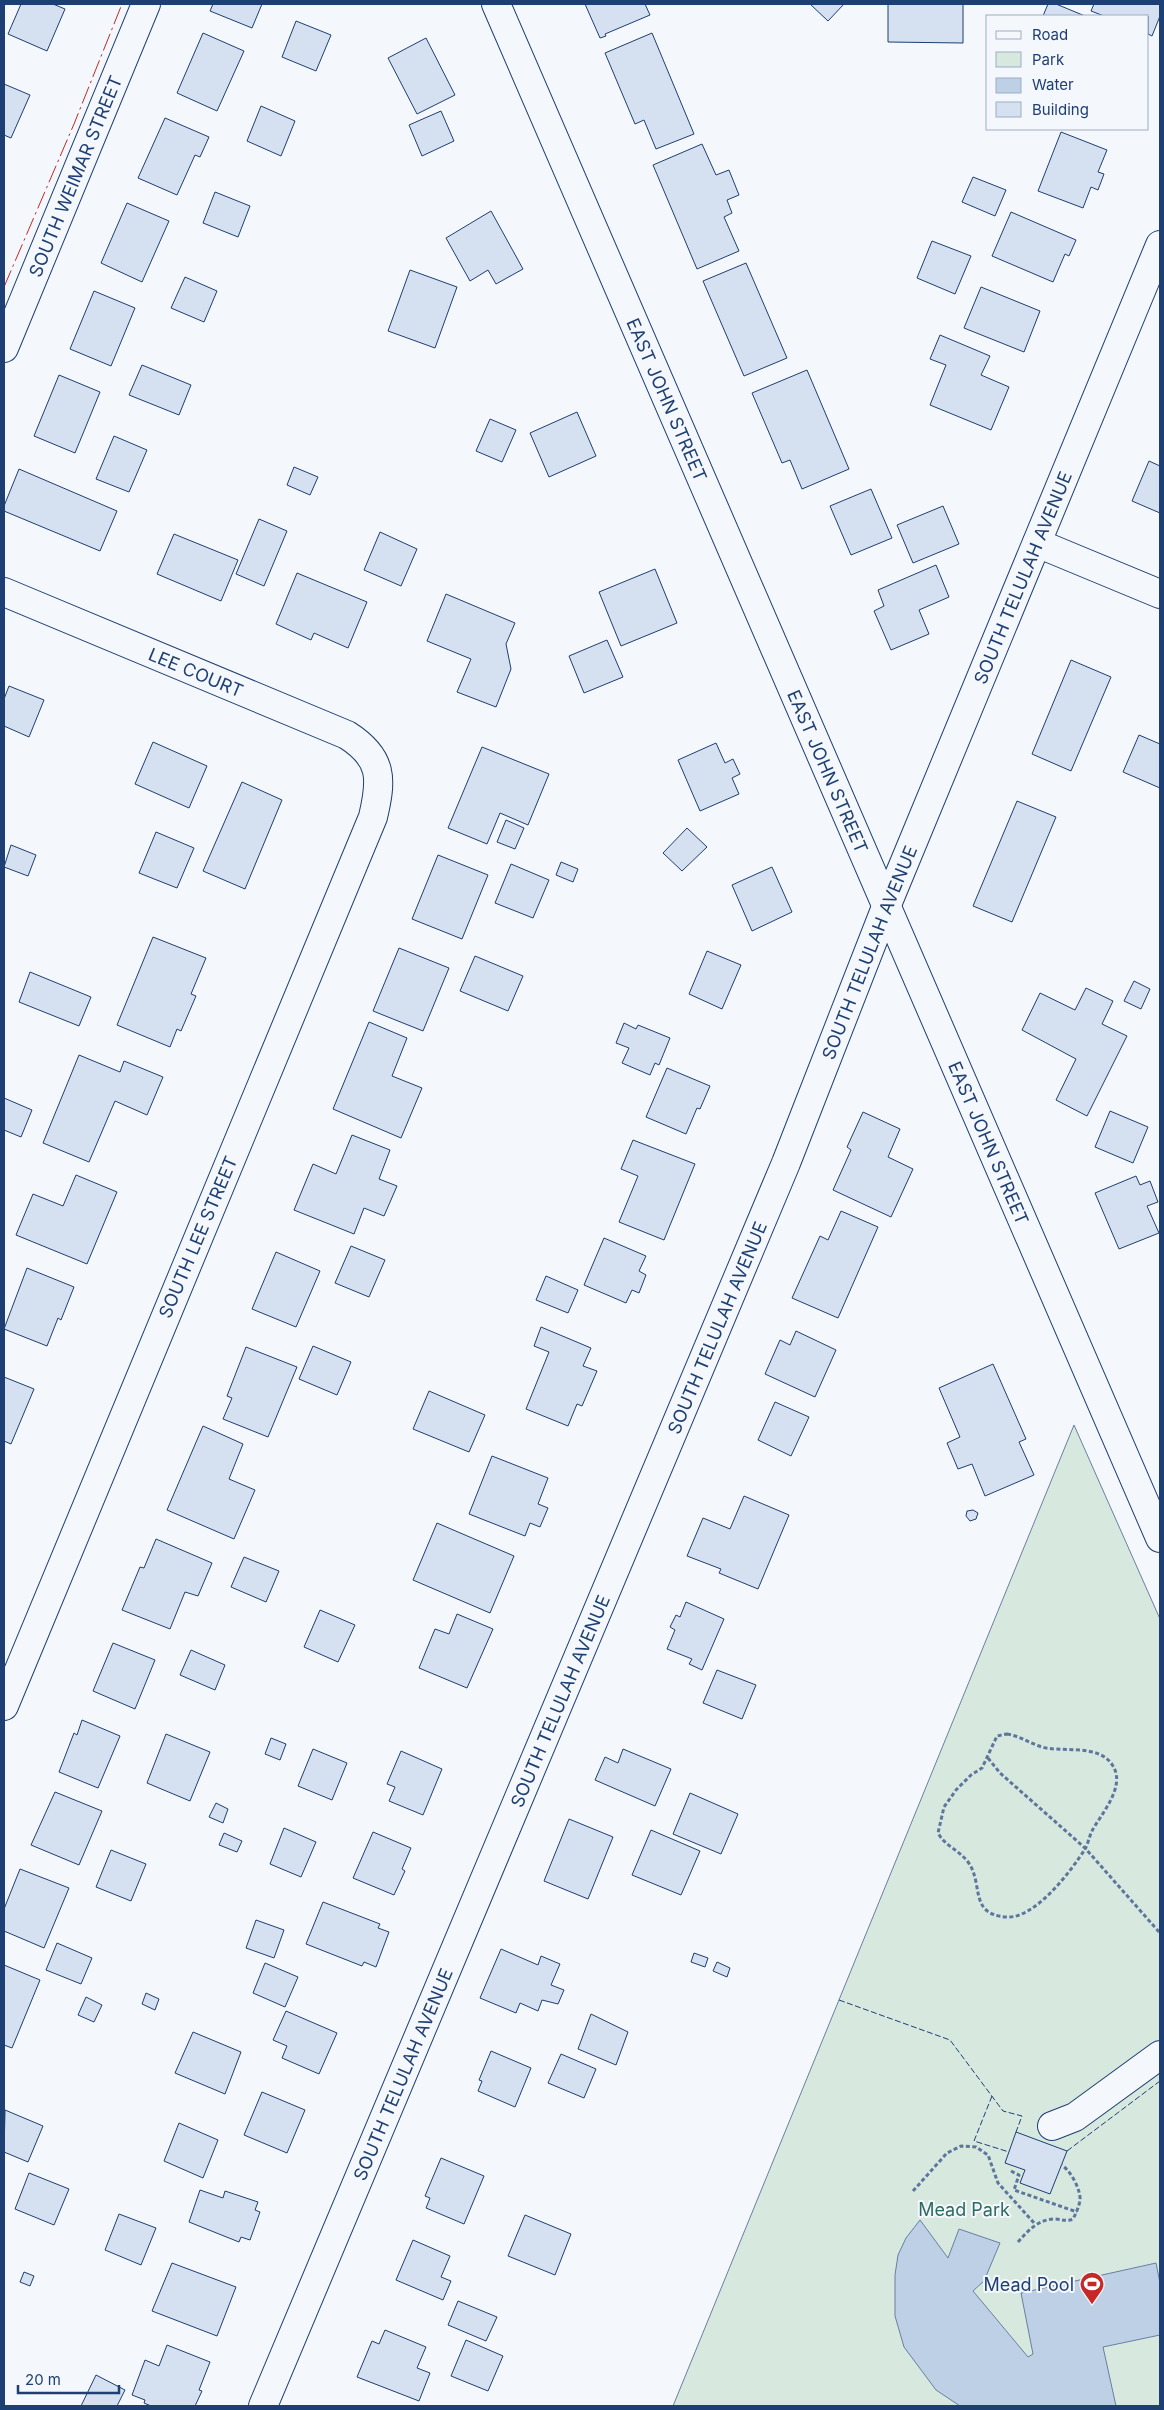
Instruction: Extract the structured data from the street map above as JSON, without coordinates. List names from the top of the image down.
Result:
{
  "streets": {
    "street": [
      "SOUTH WEIMAR STREET",
      "EAST JOHN STREET",
      "SOUTH TELULAH AVENUE",
      "LEE COURT",
      "SOUTH LEE STREET"
    ]
  },
  "crossings": [
    ["EAST JOHN STREET", "SOUTH TELULAH AVENUE"],
    ["LEE COURT", "SOUTH LEE STREET"]
  ],
  "parks": ["Mead Park"],
  "places": {
    "sports": ["Mead Pool"]
  },
  "legend": [
    "Road",
    "Park",
    "Water",
    "Building"
  ],
  "scale_bar": "20 m"
}
